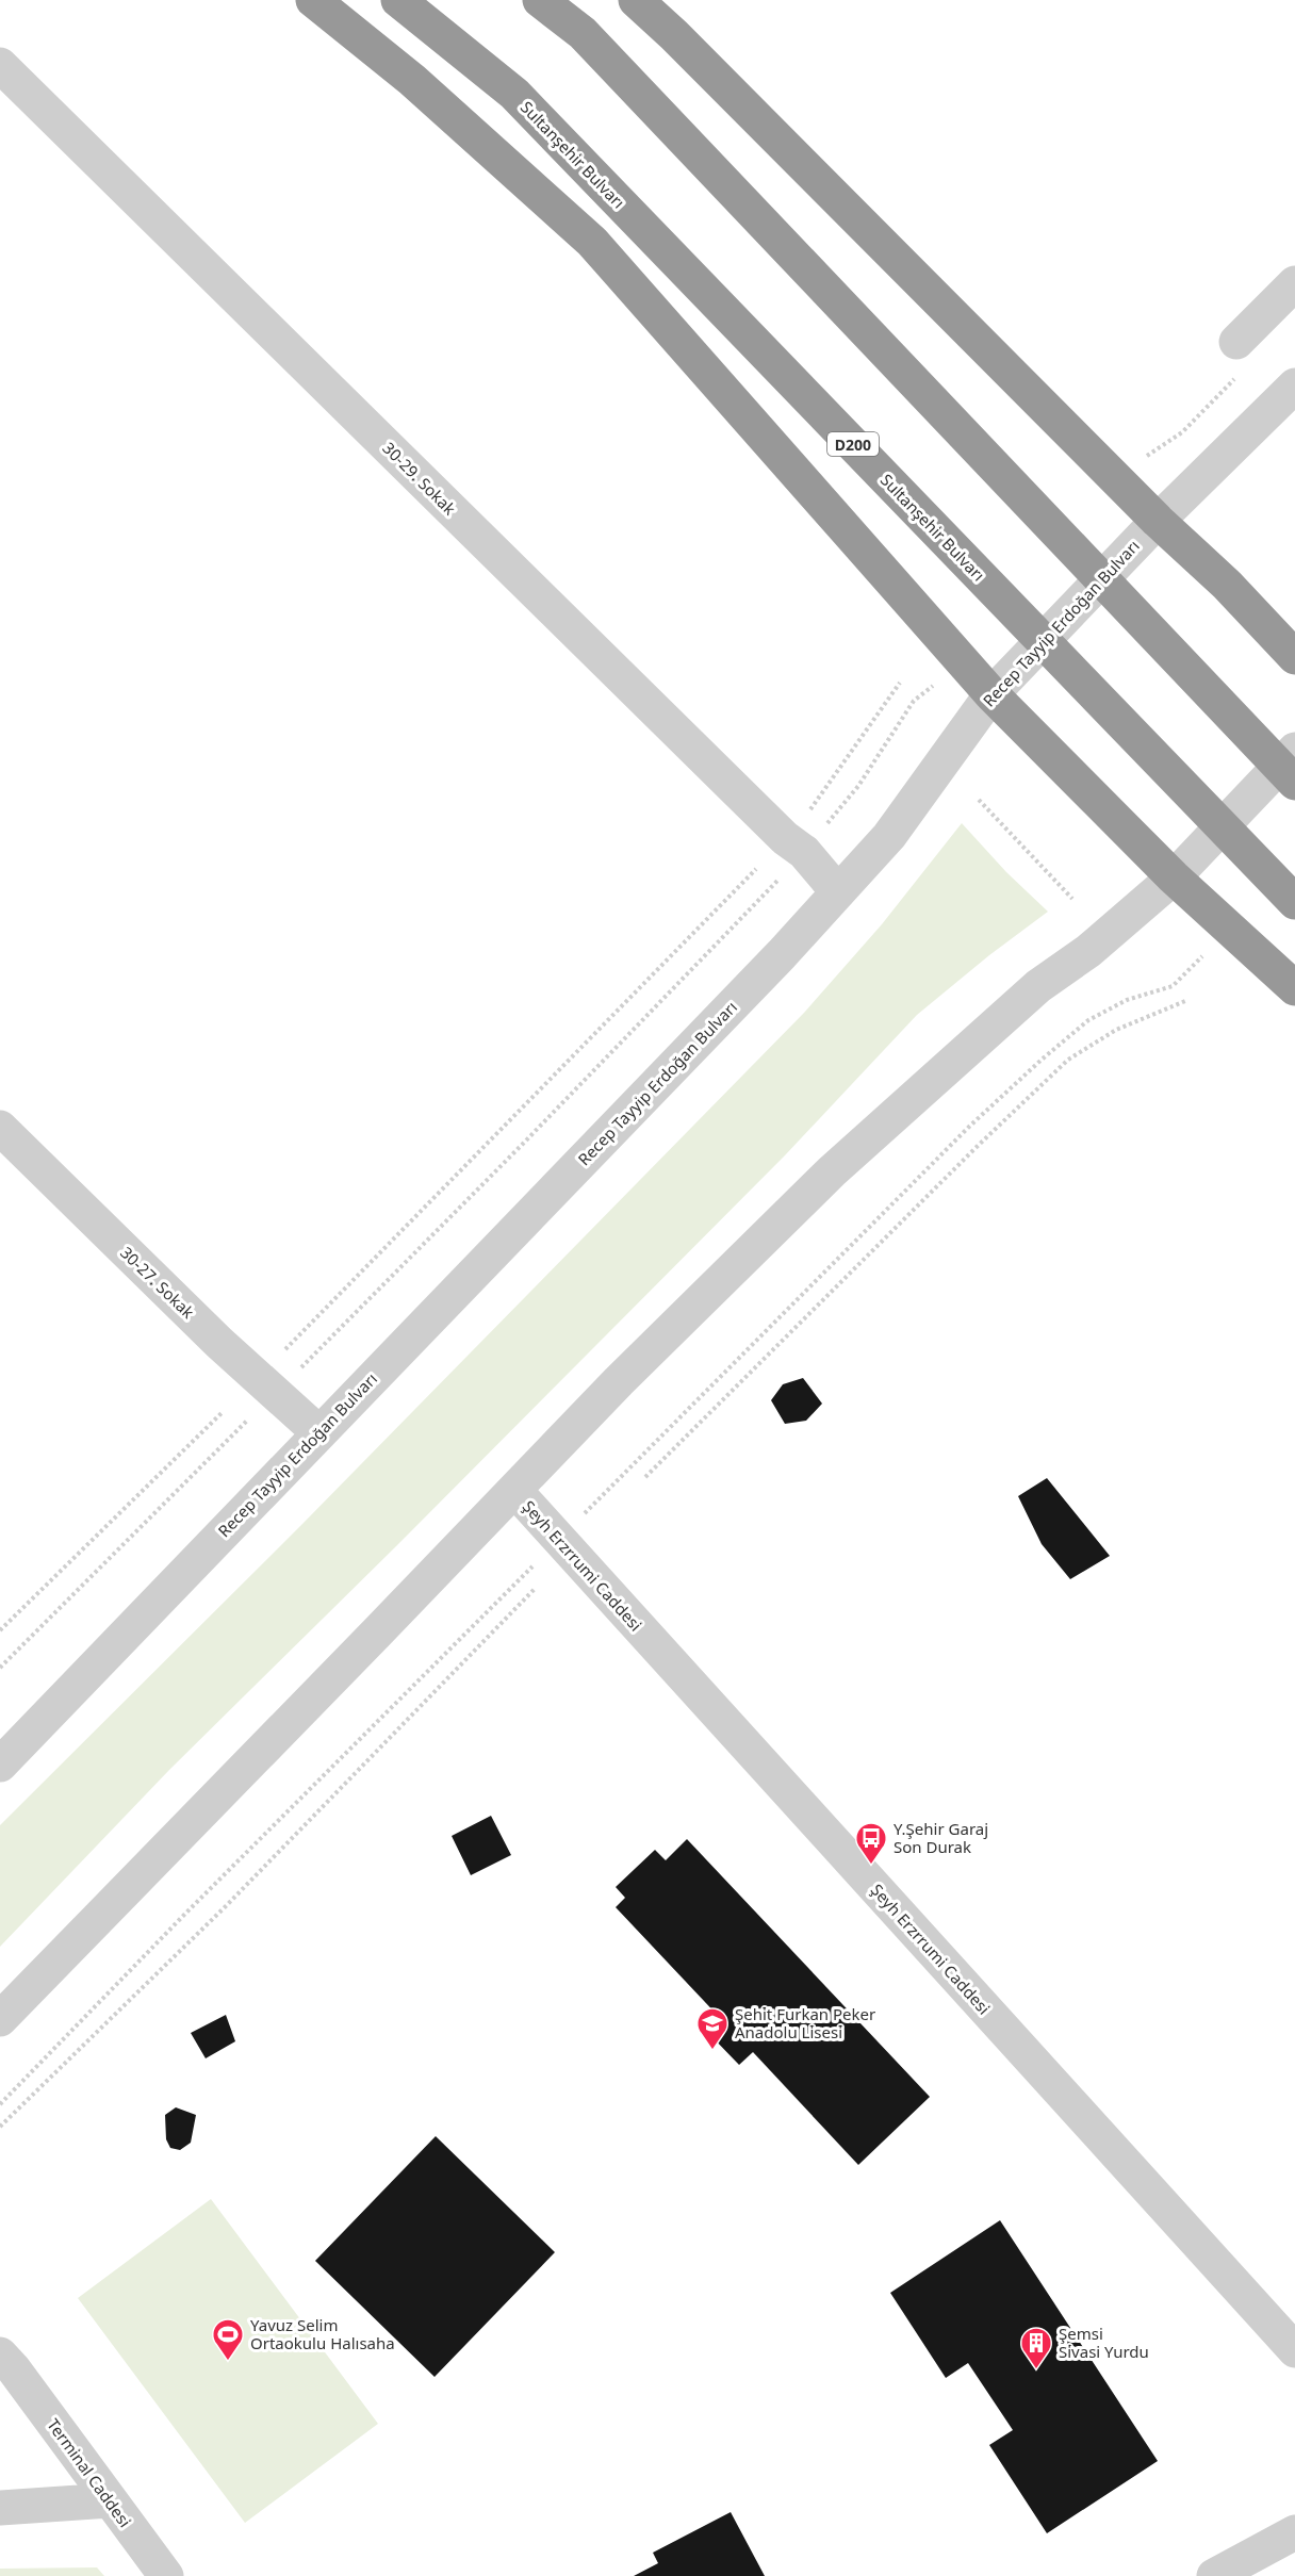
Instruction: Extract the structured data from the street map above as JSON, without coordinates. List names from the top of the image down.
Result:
{
  "streets": {
    "highway": ["Sultanşehir Bulvarı", "D200"],
    "street": [
      "30-29. Sokak",
      "Recep Tayyip Erdoğan Bulvarı",
      "30-27. Sokak",
      "Şeyh Erzrrumi Caddesi",
      "Terminal Caddesi"
    ]
  },
  "crossings": [
    ["30-29. Sokak", "Recep Tayyip Erdoğan Bulvarı"],
    ["Recep Tayyip Erdoğan Bulvarı", "30-27. Sokak"]
  ],
  "places": {
    "bus stop": ["Y.Şehir Garaj Son Durak"],
    "school or university": ["Şehit Furkan Peker Anadolu Lisesi"],
    "sports": ["Yavuz Selim Ortaokulu Halısaha"],
    "building": ["Şemsi Sivasi Yurdu"]
  }
}
